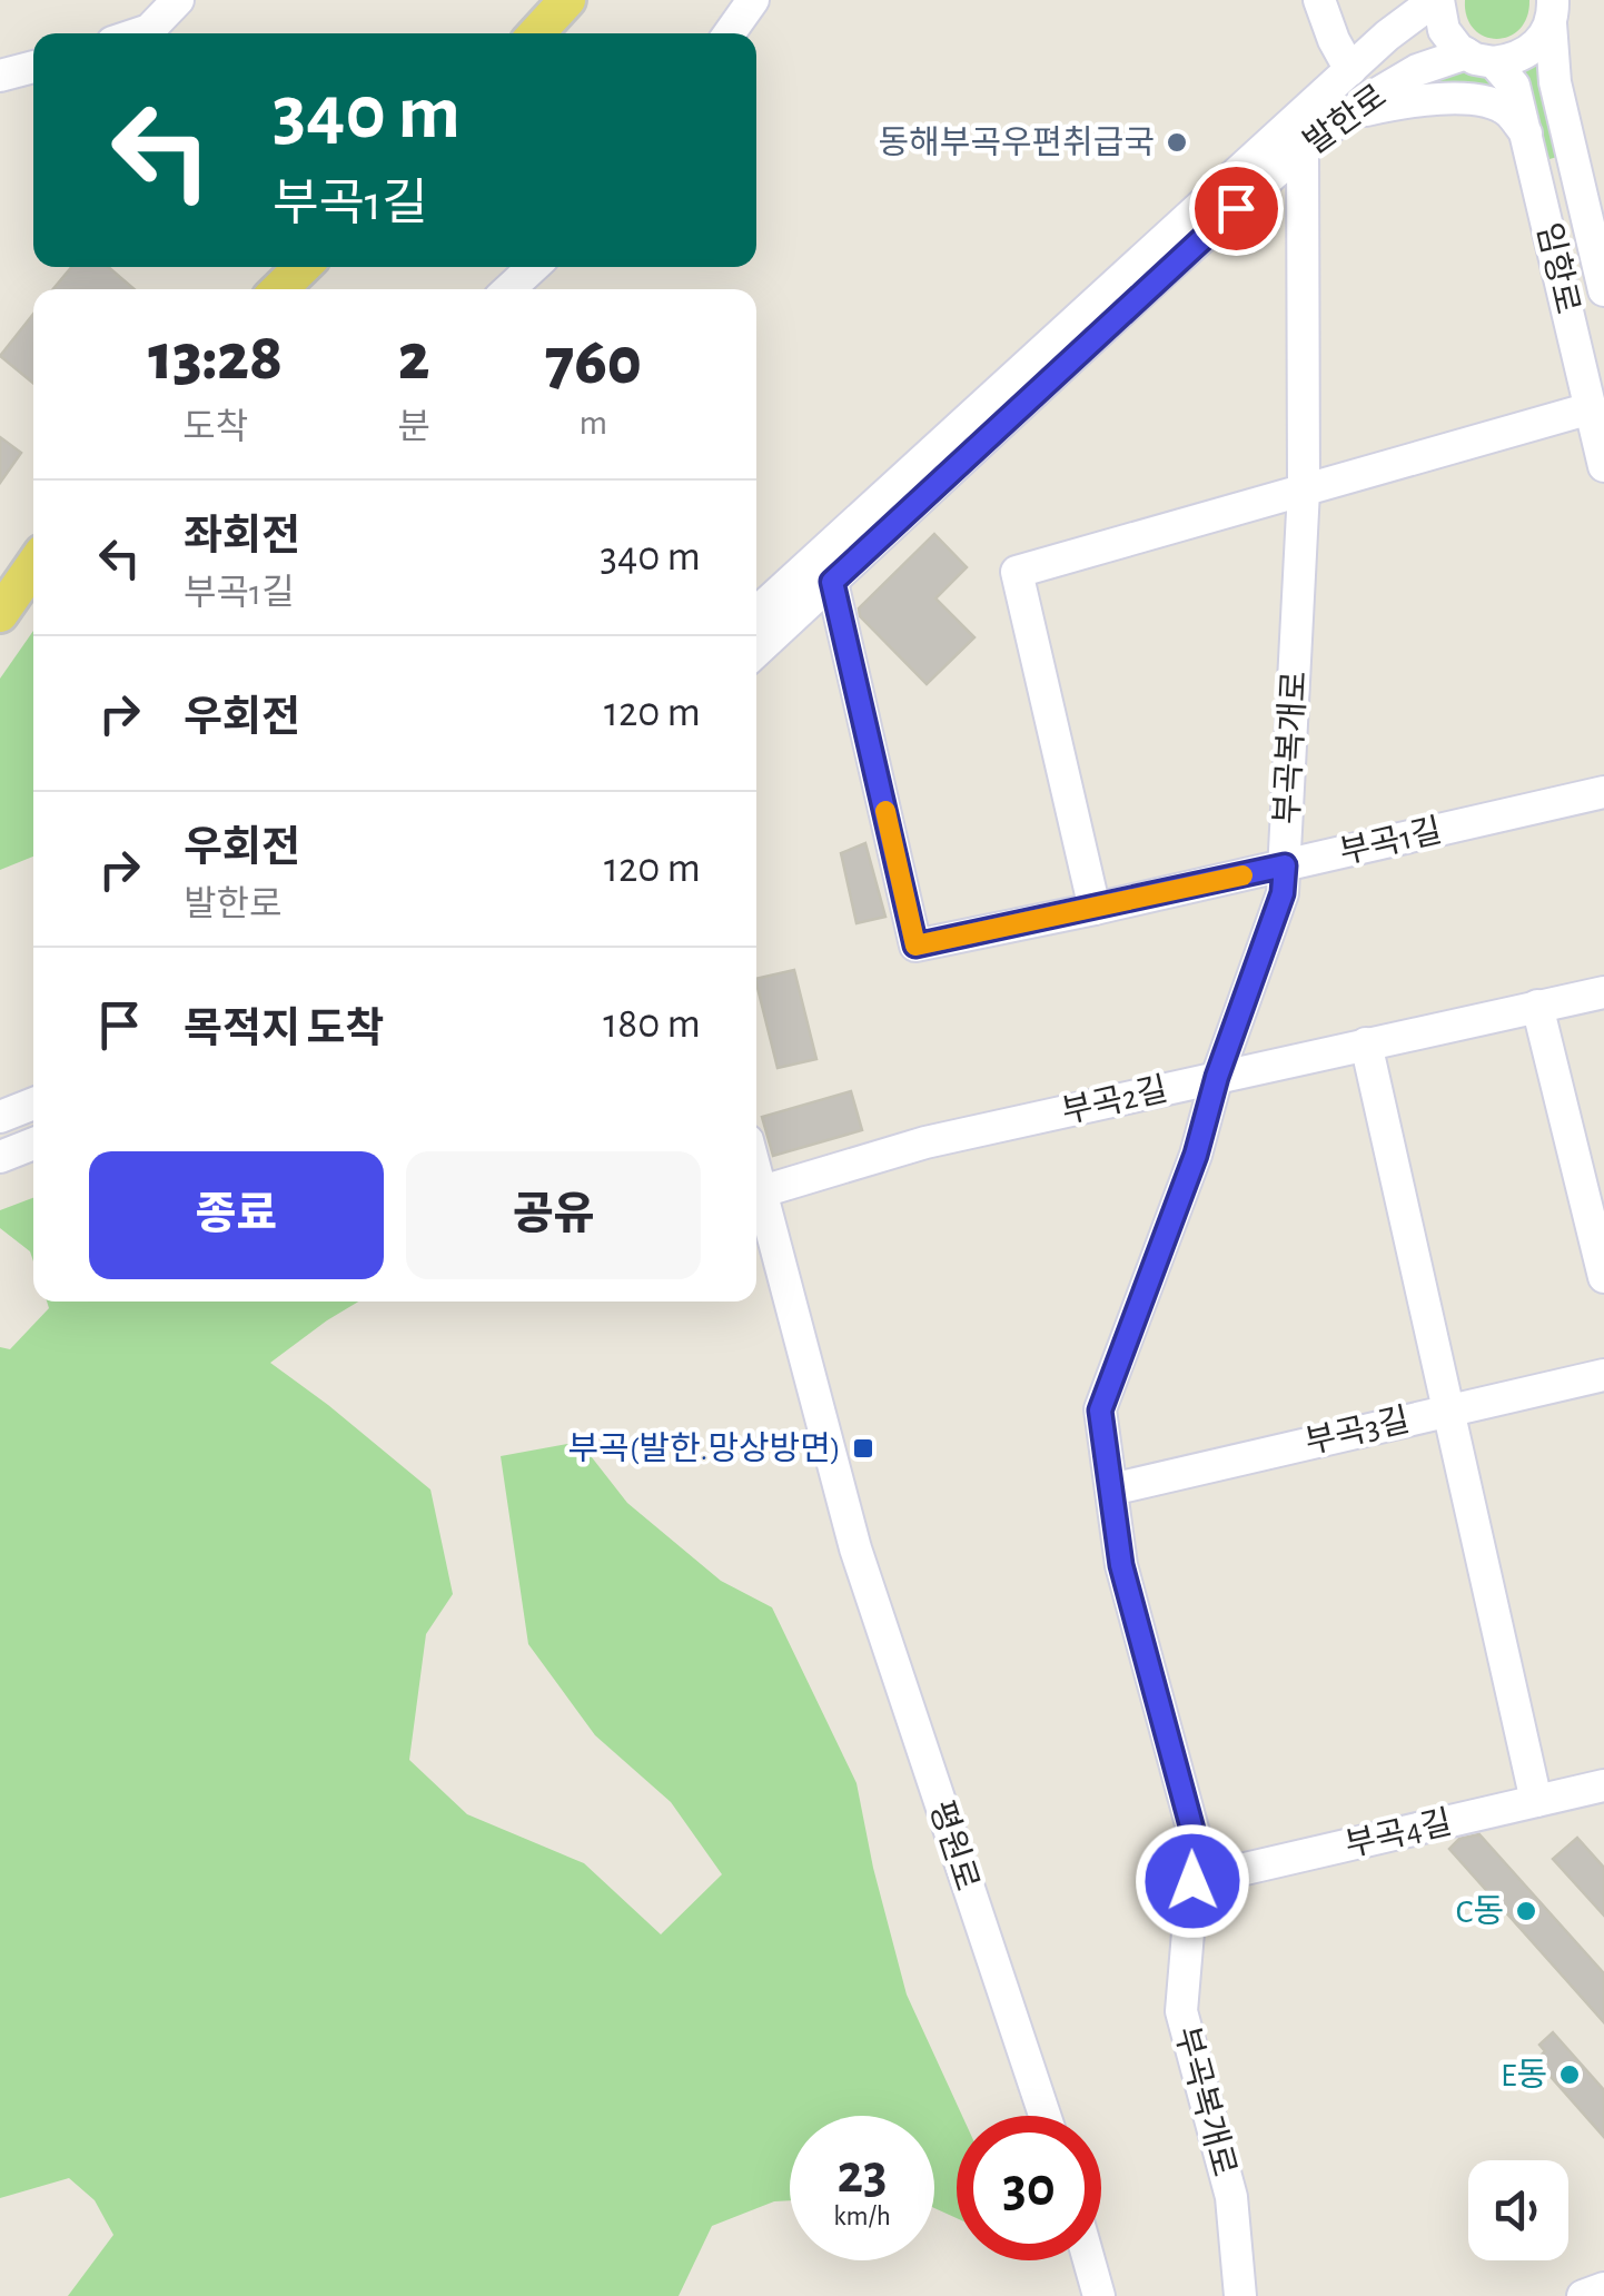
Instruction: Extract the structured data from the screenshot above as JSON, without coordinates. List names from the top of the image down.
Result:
{
  "streets": {
    "street": [
      "발한로",
      "임항로",
      "부곡복개로",
      "부곡1길",
      "부곡2길",
      "부곡3길",
      "부곡4길",
      "평원로"
    ]
  },
  "crossings": [
    ["발한로", "임항로"],
    ["발한로", "부곡복개로"],
    ["발한로", "부곡1길"],
    ["부곡복개로", "부곡1길"],
    ["부곡복개로", "부곡2길"],
    ["부곡복개로", "부곡3길"],
    ["부곡복개로", "부곡4길"],
    ["부곡2길", "평원로"]
  ],
  "places": {
    "other": ["동해부곡우편취급국", "C동", "E동"],
    "transit": ["부곡(발한.망상방면)"]
  },
  "page": {
    "turn": ["340 m", "부곡1길"],
    "eta": [
      "13:28",
      "도착",
      "2",
      "분",
      "760",
      "m"
    ],
    "list": [
      {
        "name": "좌회전",
        "note": "부곡1길",
        "value": "340 m"
      },
      {
        "name": "우회전",
        "value": "120 m"
      },
      {
        "name": "우회전",
        "note": "발한로",
        "value": "120 m"
      },
      {
        "name": "목적지 도착",
        "value": "180 m"
      }
    ],
    "buttons": ["종료", "공유"],
    "speed": "23 km/h",
    "limit": "30"
  }
}
